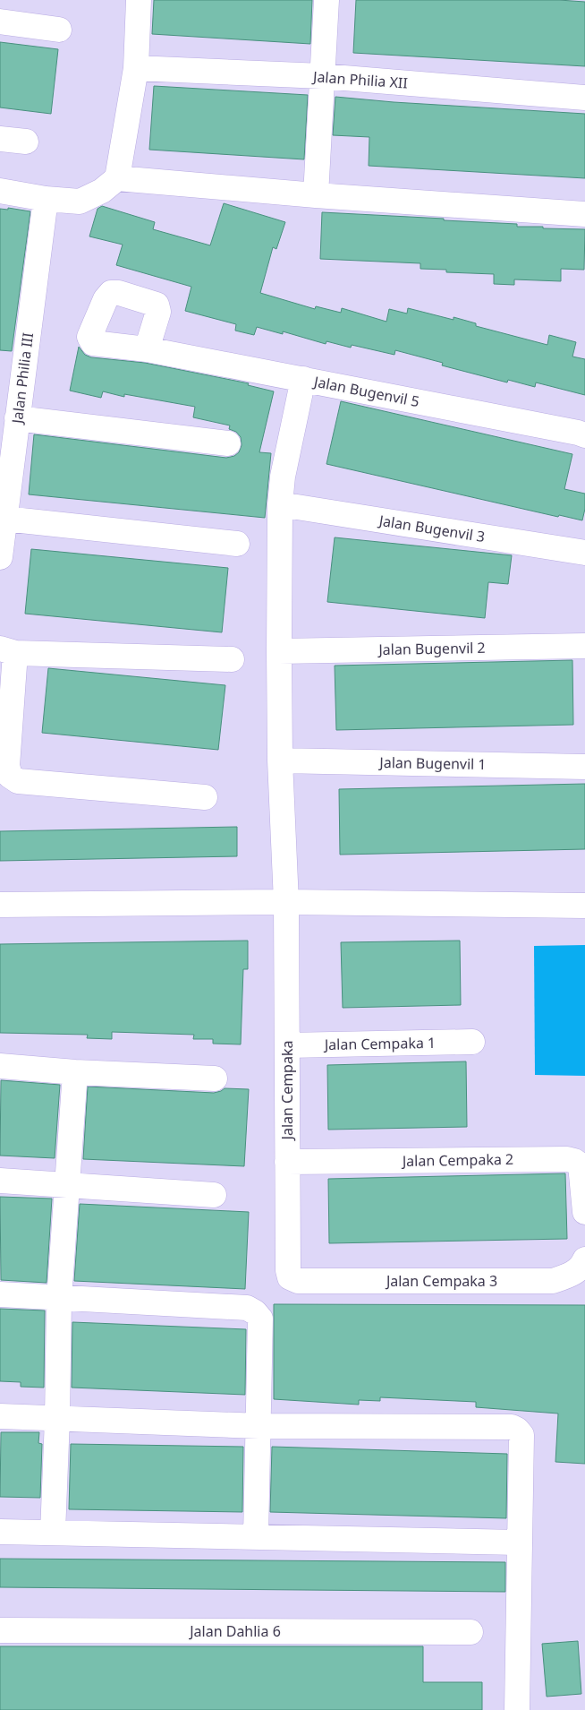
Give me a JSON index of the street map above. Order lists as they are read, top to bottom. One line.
{"streets":{"street":["Jalan Philia XII","Jalan Philia III","Jalan Bugenvil 5","Jalan Bugenvil 3","Jalan Bugenvil 2","Jalan Bugenvil 1","Jalan Cempaka 1","Jalan Cempaka","Jalan Cempaka 2","Jalan Cempaka 3","Jalan Dahlia 6"]},"crossings":[["Jalan Bugenvil 5","Jalan Cempaka"],["Jalan Bugenvil 3","Jalan Cempaka"],["Jalan Bugenvil 2","Jalan Cempaka"],["Jalan Bugenvil 1","Jalan Cempaka"],["Jalan Cempaka 1","Jalan Cempaka"],["Jalan Cempaka","Jalan Cempaka 2"],["Jalan Cempaka","Jalan Cempaka 3"]]}
